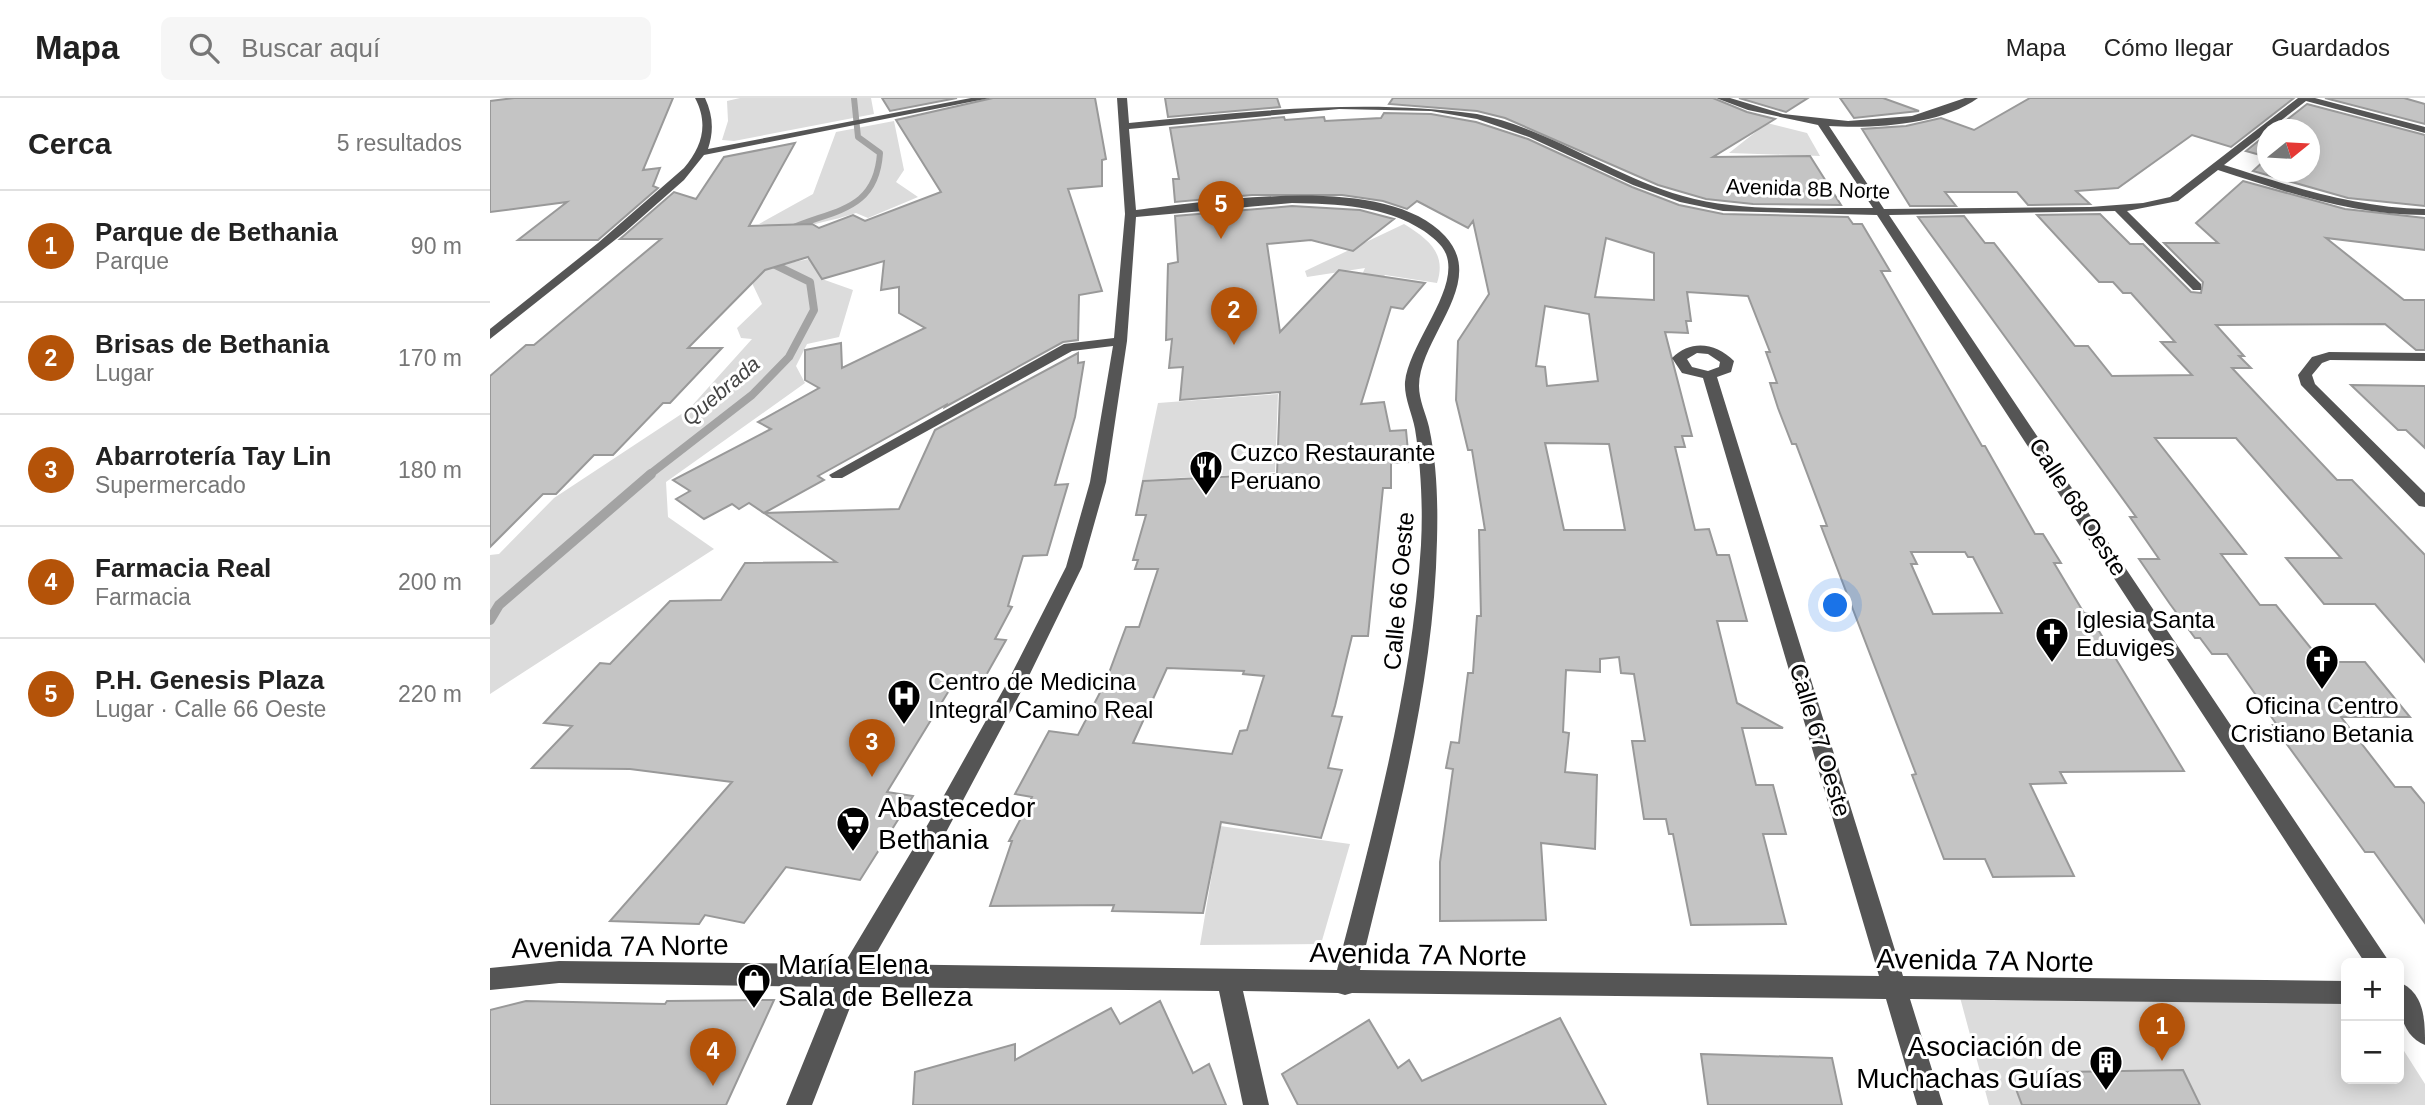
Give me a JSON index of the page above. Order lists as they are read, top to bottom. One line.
{"streets":{"street":["Avenida 8B Norte","Calle 68 Oeste","Calle 66 Oeste","Calle 67 Oeste","Avenida 7A Norte"]},"crossings":[["Avenida 8B Norte","Calle 68 Oeste"],["Calle 66 Oeste","Avenida 7A Norte"],["Calle 67 Oeste","Avenida 7A Norte"]],"water":["Quebrada"],"places":{"restaurant":["Cuzco Restaurante Peruano"],"church":["Iglesia Santa Eduviges","Oficina Centro Cristiano Betania"],"hospital":["Centro de Medicina Integral Camino Real"],"supermarket":["Abastecedor Bethania"],"shop":["María Elena Sala de Belleza"],"building":["Asociación de Muchachas Guías"]},"north":"right","page":{"header":"Mapa","search":"Buscar aquí","nav":["Mapa","Cómo llegar","Guardados"],"heading":["Cerca","5 resultados"],"pins":["5","2","3","1","4"],"list":[{"mark":"1","name":"Parque de Bethania","note":"Parque","value":"90 m"},{"mark":"2","name":"Brisas de Bethania","note":"Lugar","value":"170 m"},{"mark":"3","name":"Abarrotería Tay Lin","note":"Supermercado","value":"180 m"},{"mark":"4","name":"Farmacia Real","note":"Farmacia","value":"200 m"},{"mark":"5","name":"P.H. Genesis Plaza","note":"Lugar · Calle 66 Oeste","value":"220 m"}],"map_buttons":["+","−"]}}
